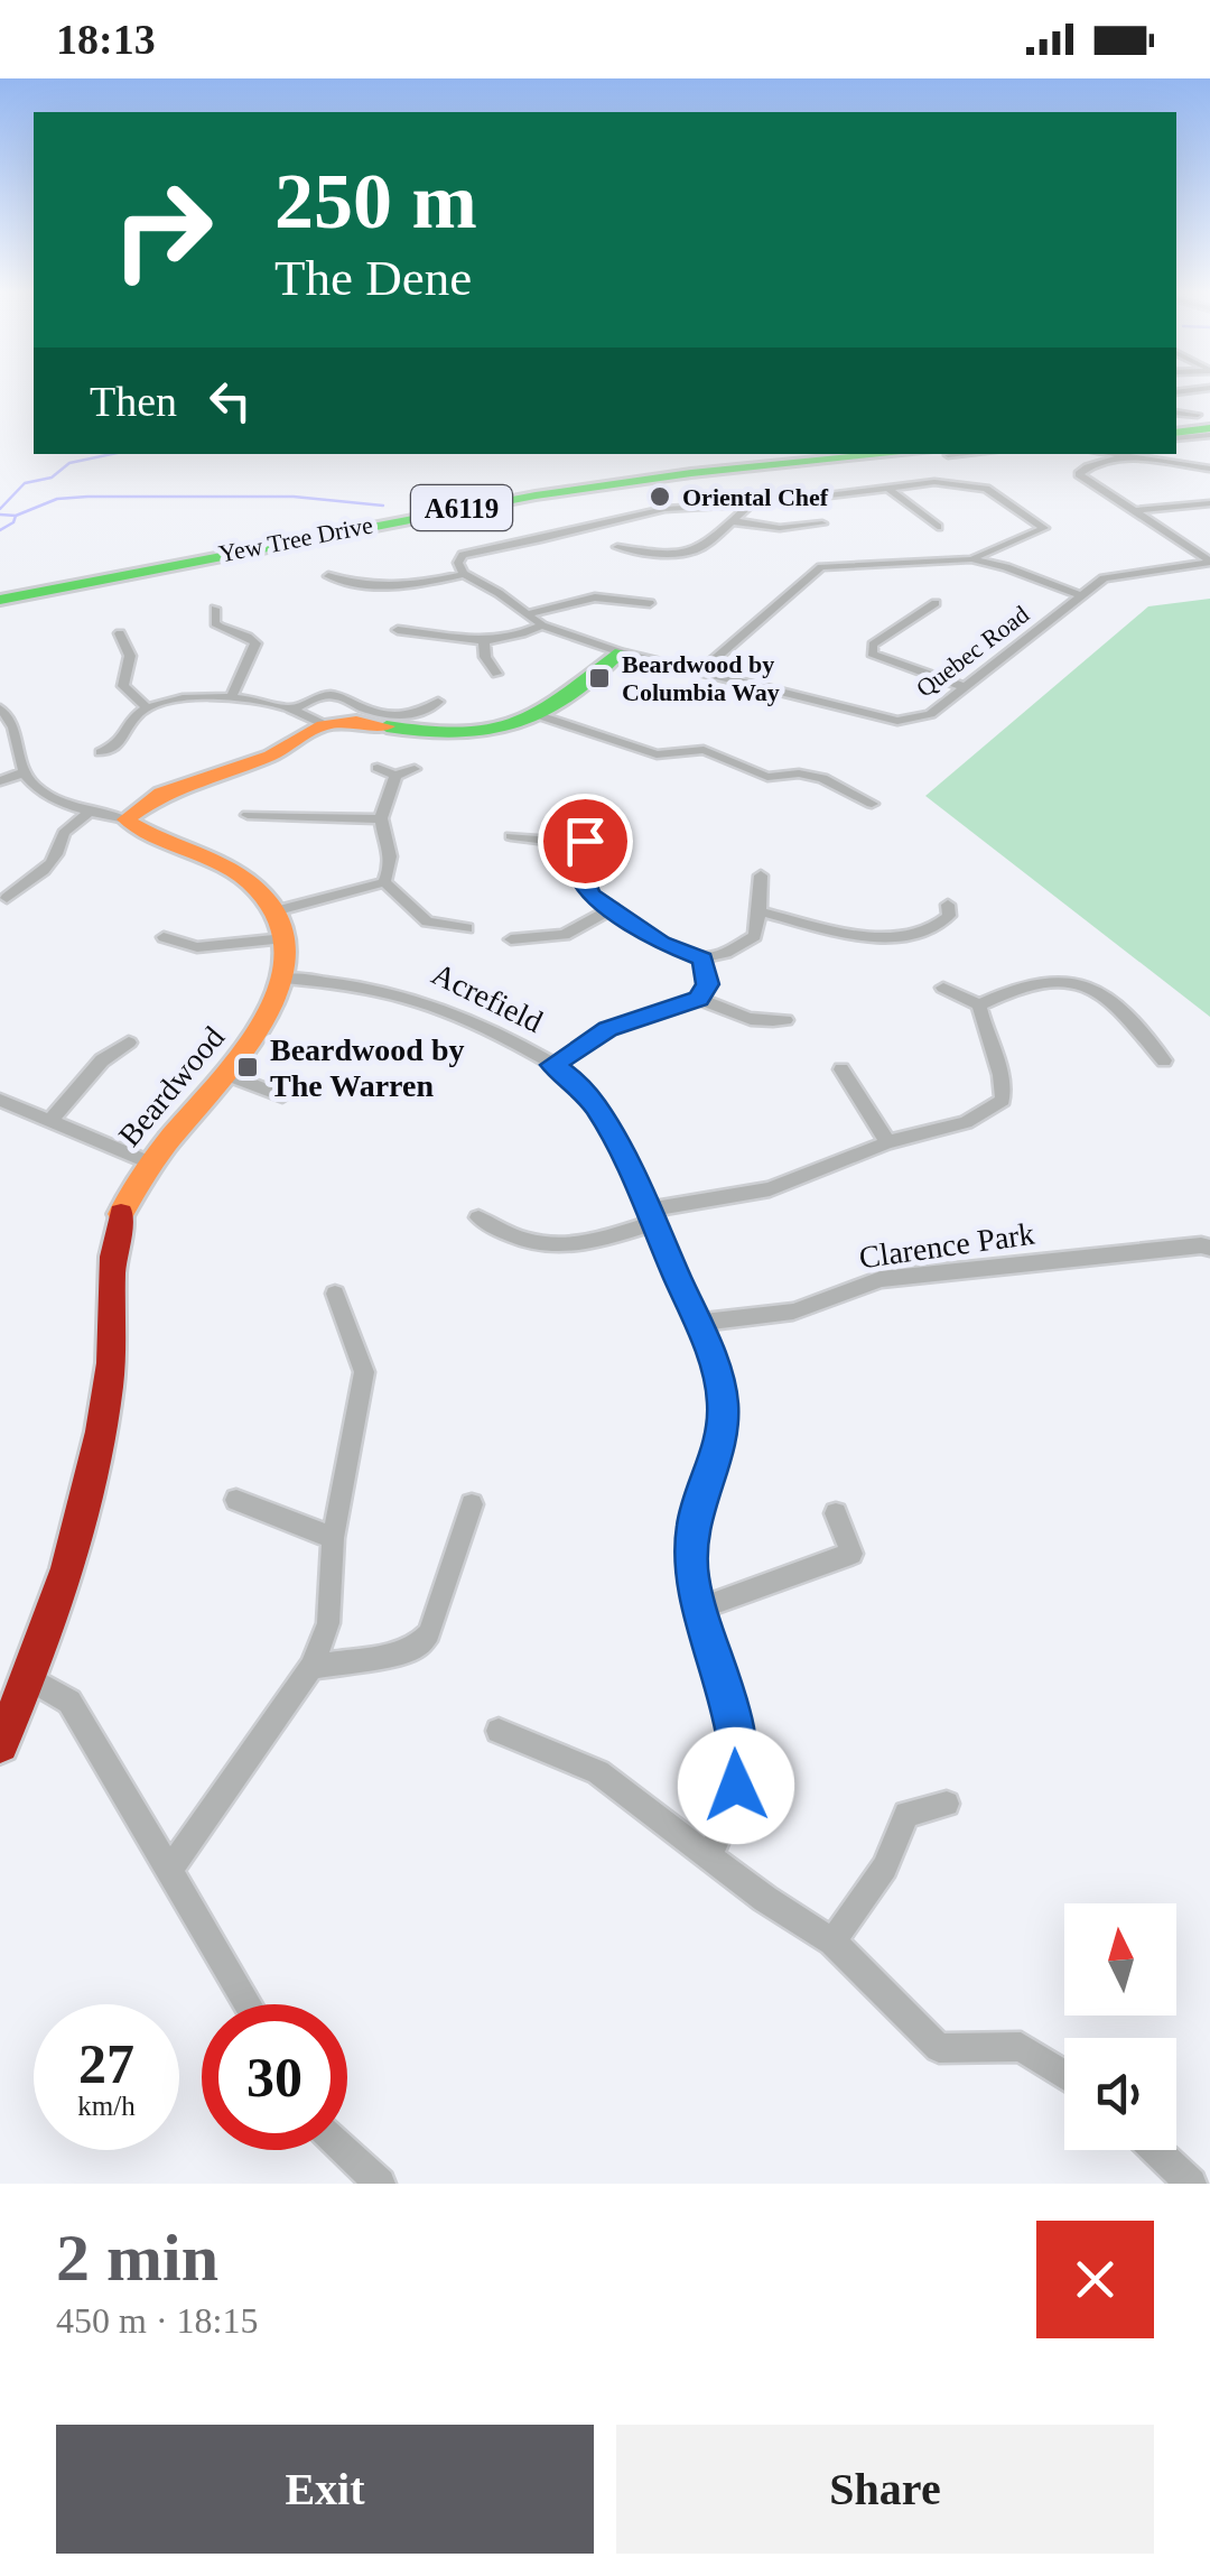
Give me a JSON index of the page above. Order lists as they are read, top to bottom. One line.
{"streets":{"main road":["A6119","Yew Tree Drive","Beardwood"],"street":["Quebec Road","Acrefield","Clarence Park"]},"crossings":[["Acrefield","Beardwood"],["Acrefield","Clarence Park"]],"places":{"other":["Oriental Chef"],"transit":["Beardwood by Columbia Way","Beardwood by The Warren"]},"north":"top","page":{"status":"18:13","turn":["250 m","The Dene"],"then":"Then","speed":"27 km/h","limit":"30","heading":["2 min","450 m · 18:15"],"buttons":["Exit","Share"]}}
